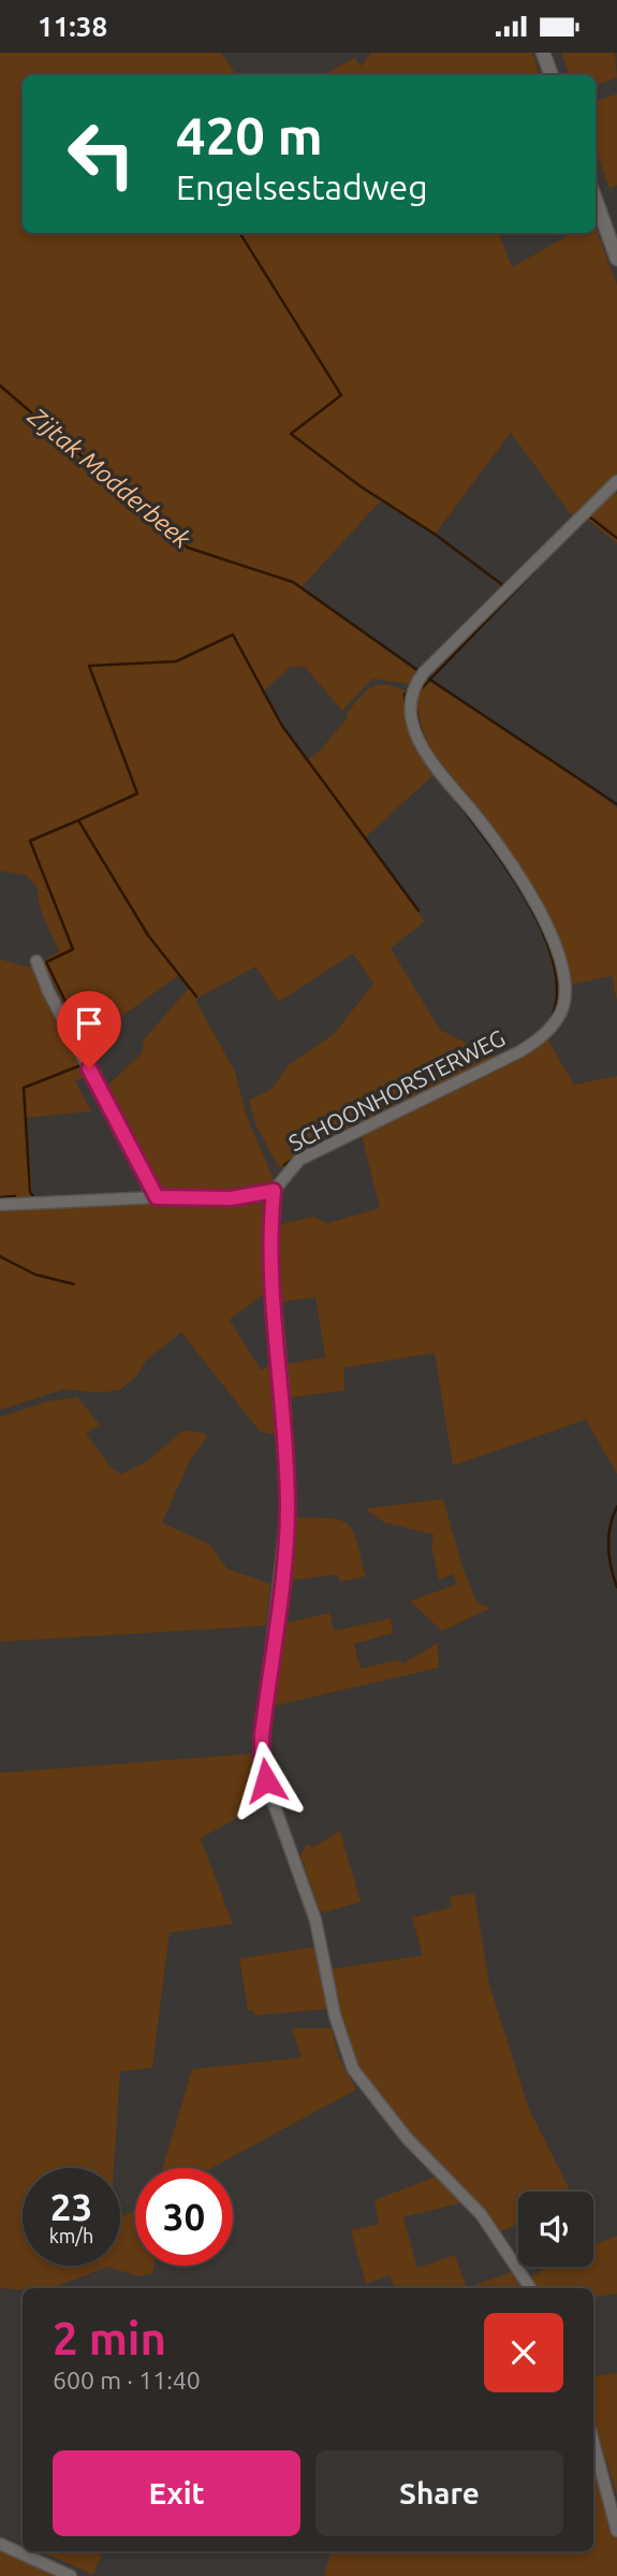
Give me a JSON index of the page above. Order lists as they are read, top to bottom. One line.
{"streets":{"street":["SCHOONHORSTERWEG"]},"water":["Zijtak Modderbeek"],"page":{"status":"11:38","turn":["420 m","Engelsestadweg"],"speed":"23 km/h","limit":"30","heading":["2 min","600 m · 11:40"],"buttons":["Exit","Share"]}}
